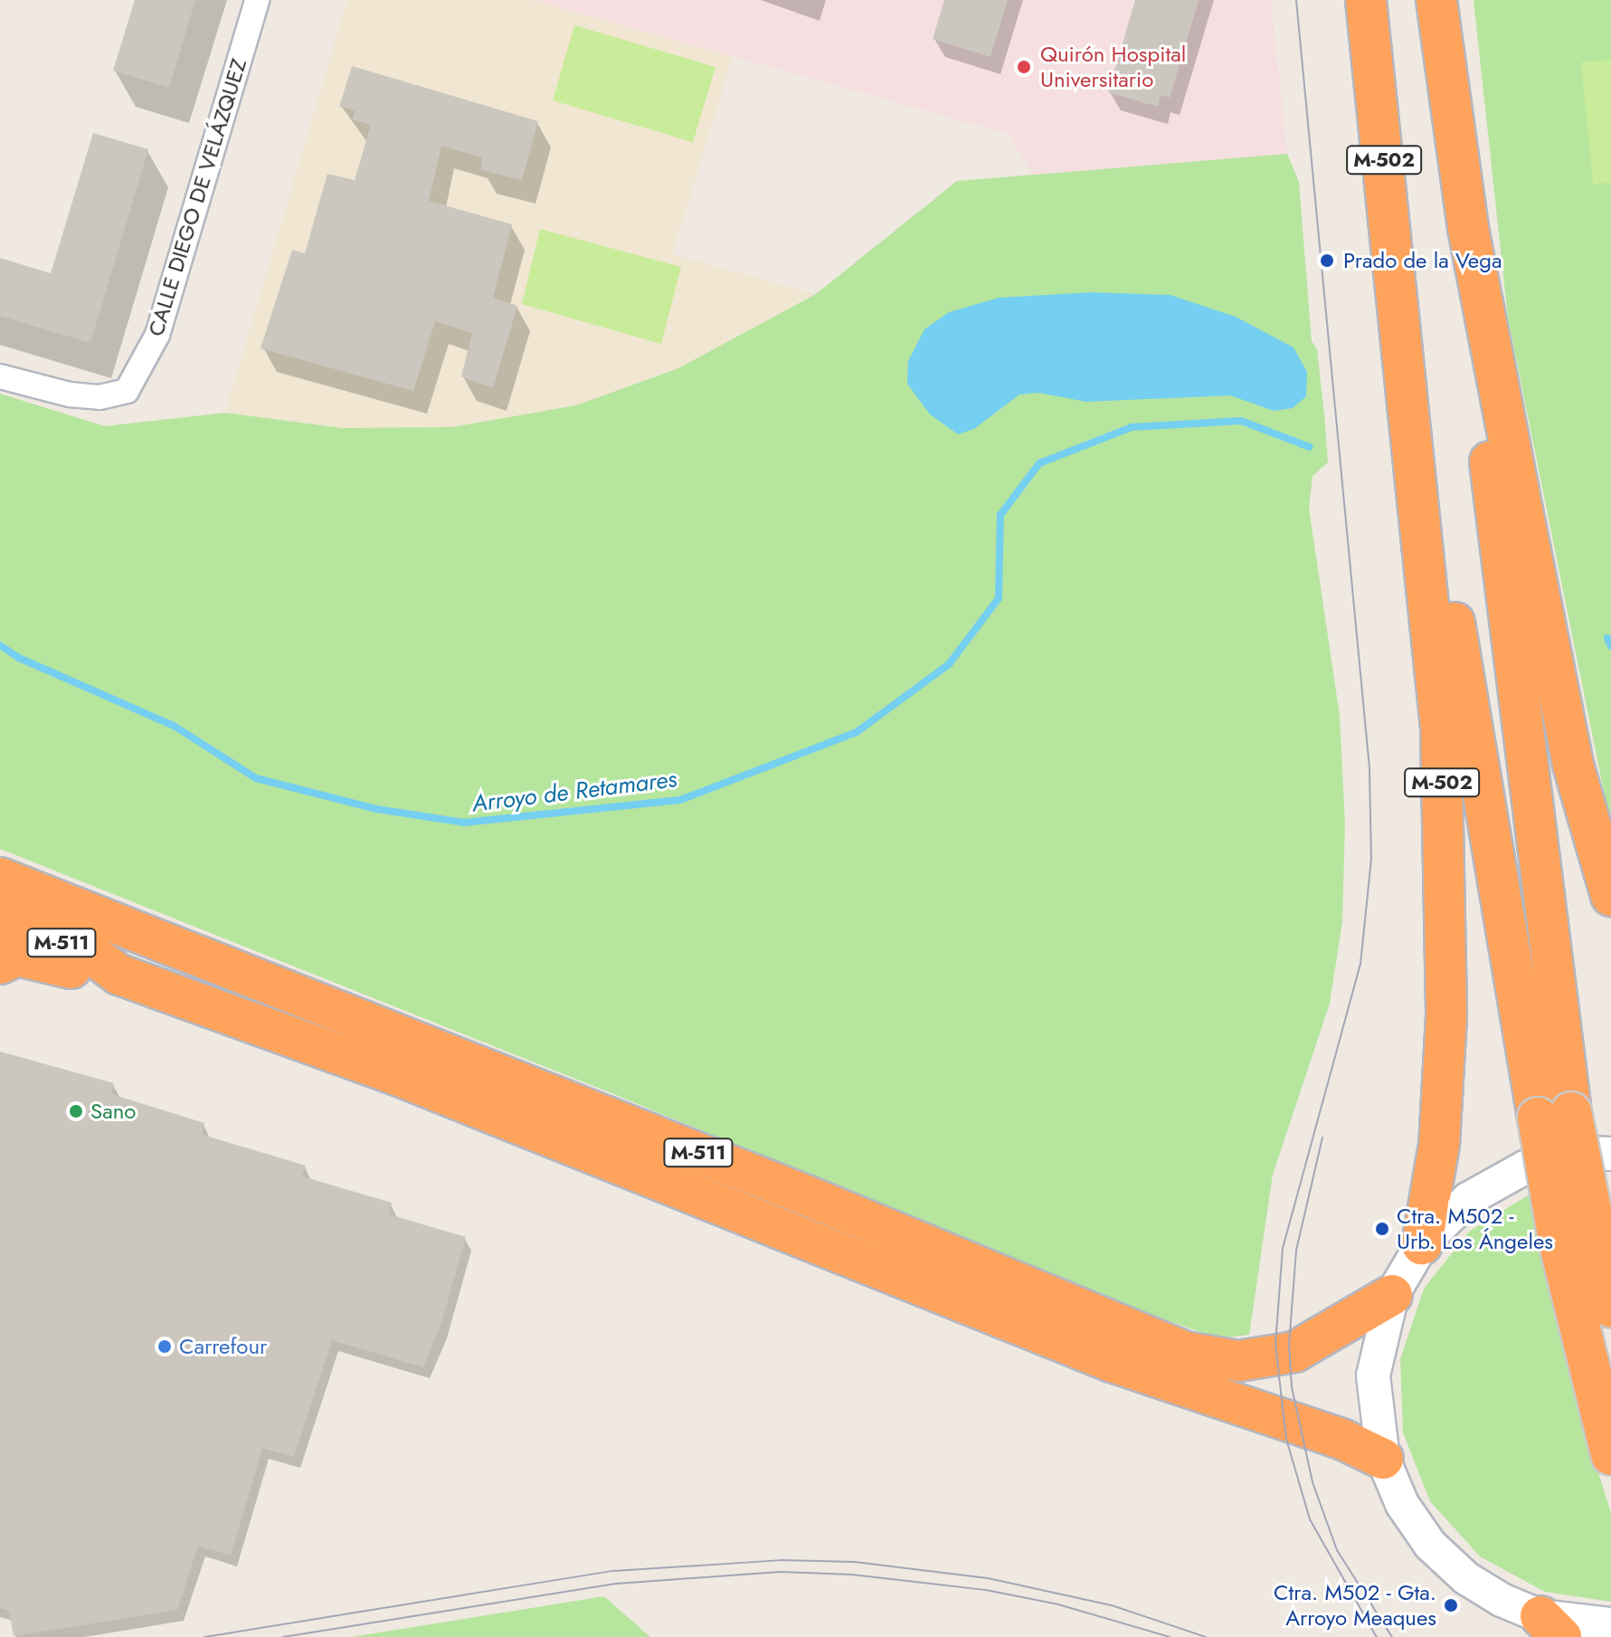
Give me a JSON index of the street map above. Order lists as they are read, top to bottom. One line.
{"streets":{"highway":["M-502","M-511"],"street":["CALLE DIEGO DE VELÁZQUEZ"]},"crossings":[["M-502","M-511"]],"water":["Arroyo de Retamares"],"places":["Quirón Hospital Universitario","Prado de la Vega","Sano","Ctra. M502 - Urb. Los Ángeles","Carrefour","Ctra. M502 - Gta. Arroyo Meaques"]}
